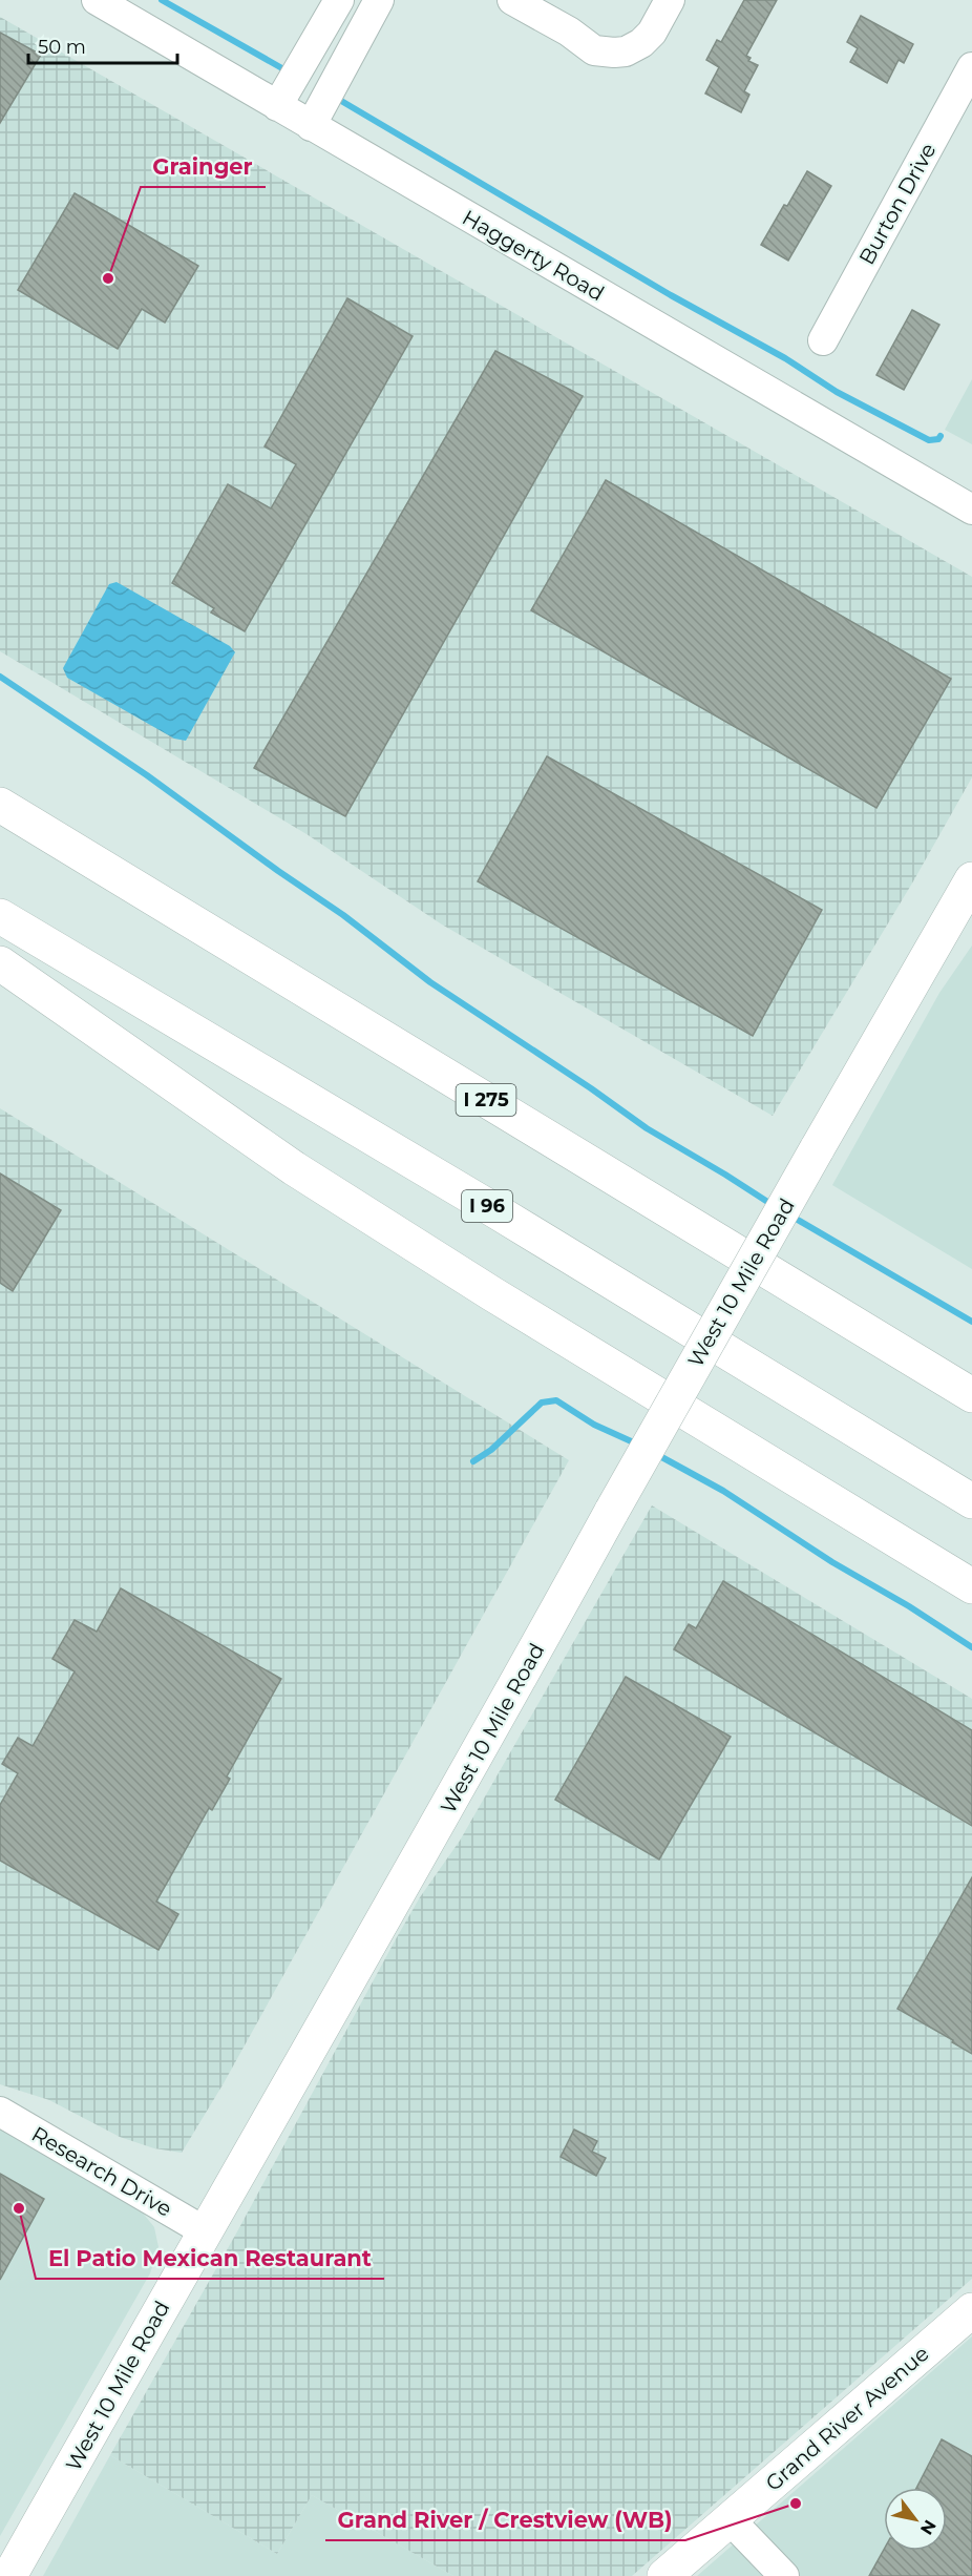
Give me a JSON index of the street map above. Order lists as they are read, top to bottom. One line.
{"streets":{"main road":["I 275","I 96","West 10 Mile Road","Grand River Avenue"],"street":["Burton Drive","Haggerty Road","Research Drive"]},"crossings":[["West 10 Mile Road","Research Drive"]],"places":["Grainger","El Patio Mexican Restaurant","Grand River / Crestview (WB)"],"scale_bar":"50 m","north":"bottom right"}
